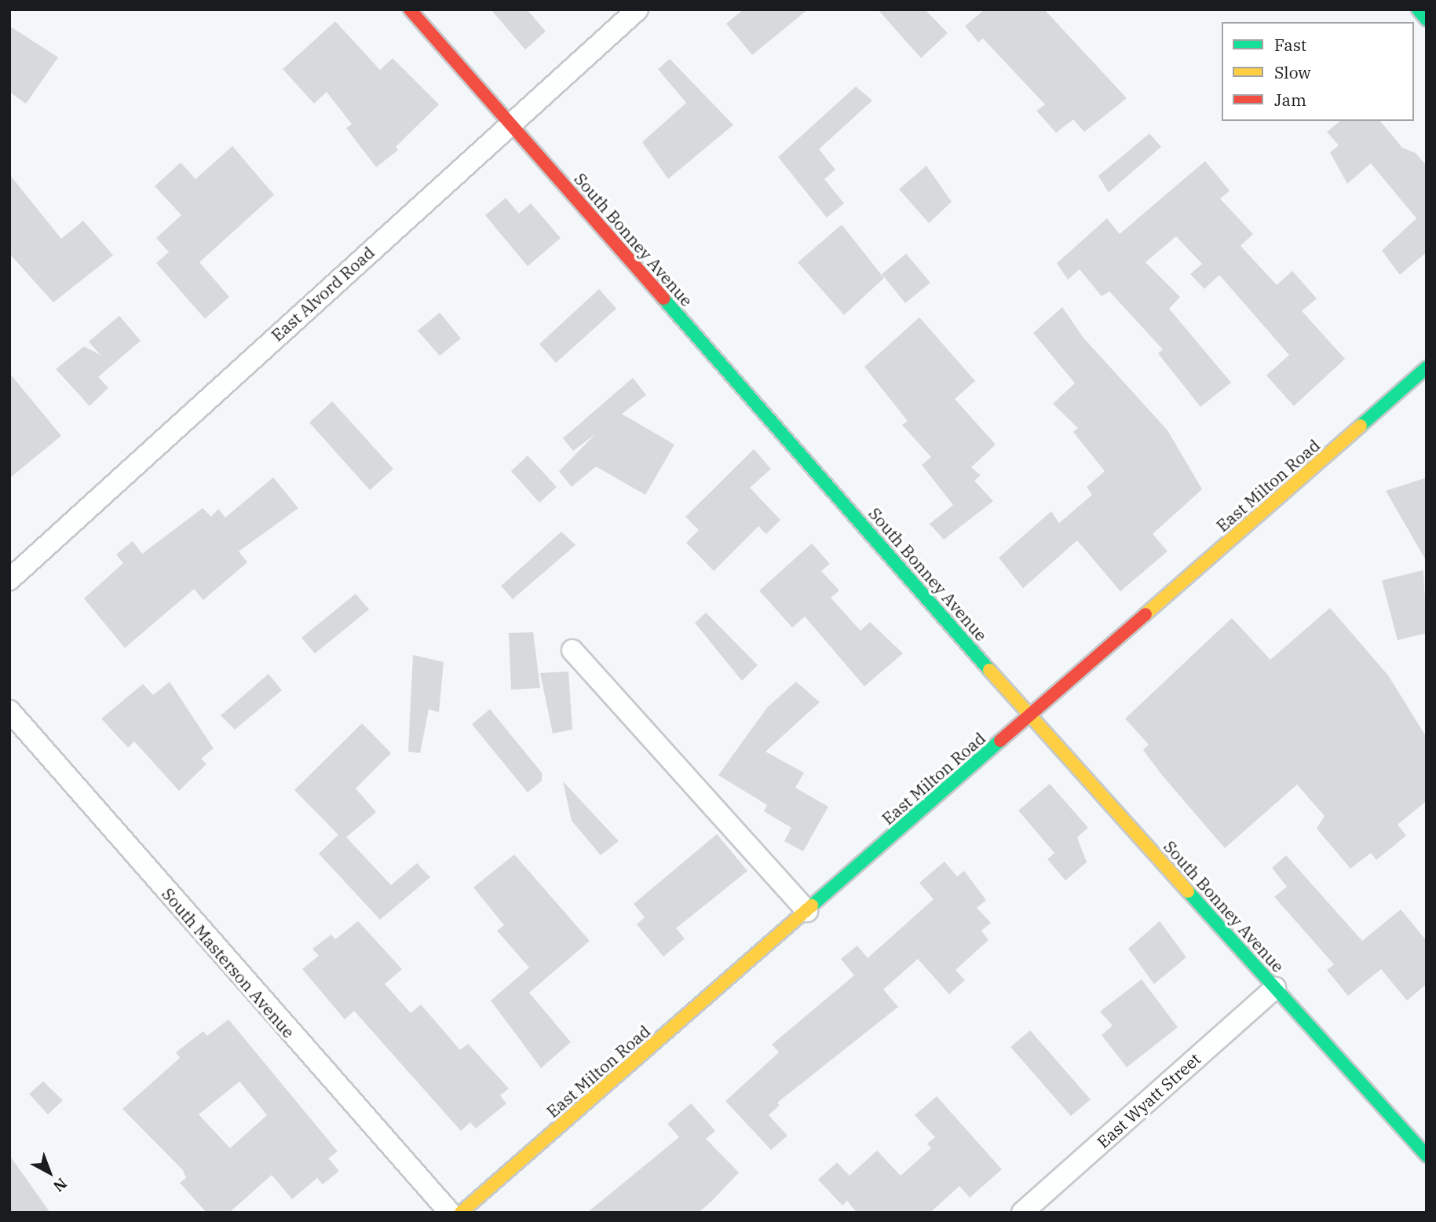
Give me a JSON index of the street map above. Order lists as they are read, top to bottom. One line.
{"streets":{"street":["South Bonney Avenue","East Alvord Road","East Milton Road","South Masterson Avenue","East Wyatt Street"]},"crossings":[["South Bonney Avenue","East Alvord Road"],["South Bonney Avenue","East Milton Road"],["South Bonney Avenue","East Wyatt Street"]],"legend":["Fast","Slow","Jam"],"north":"bottom right"}
